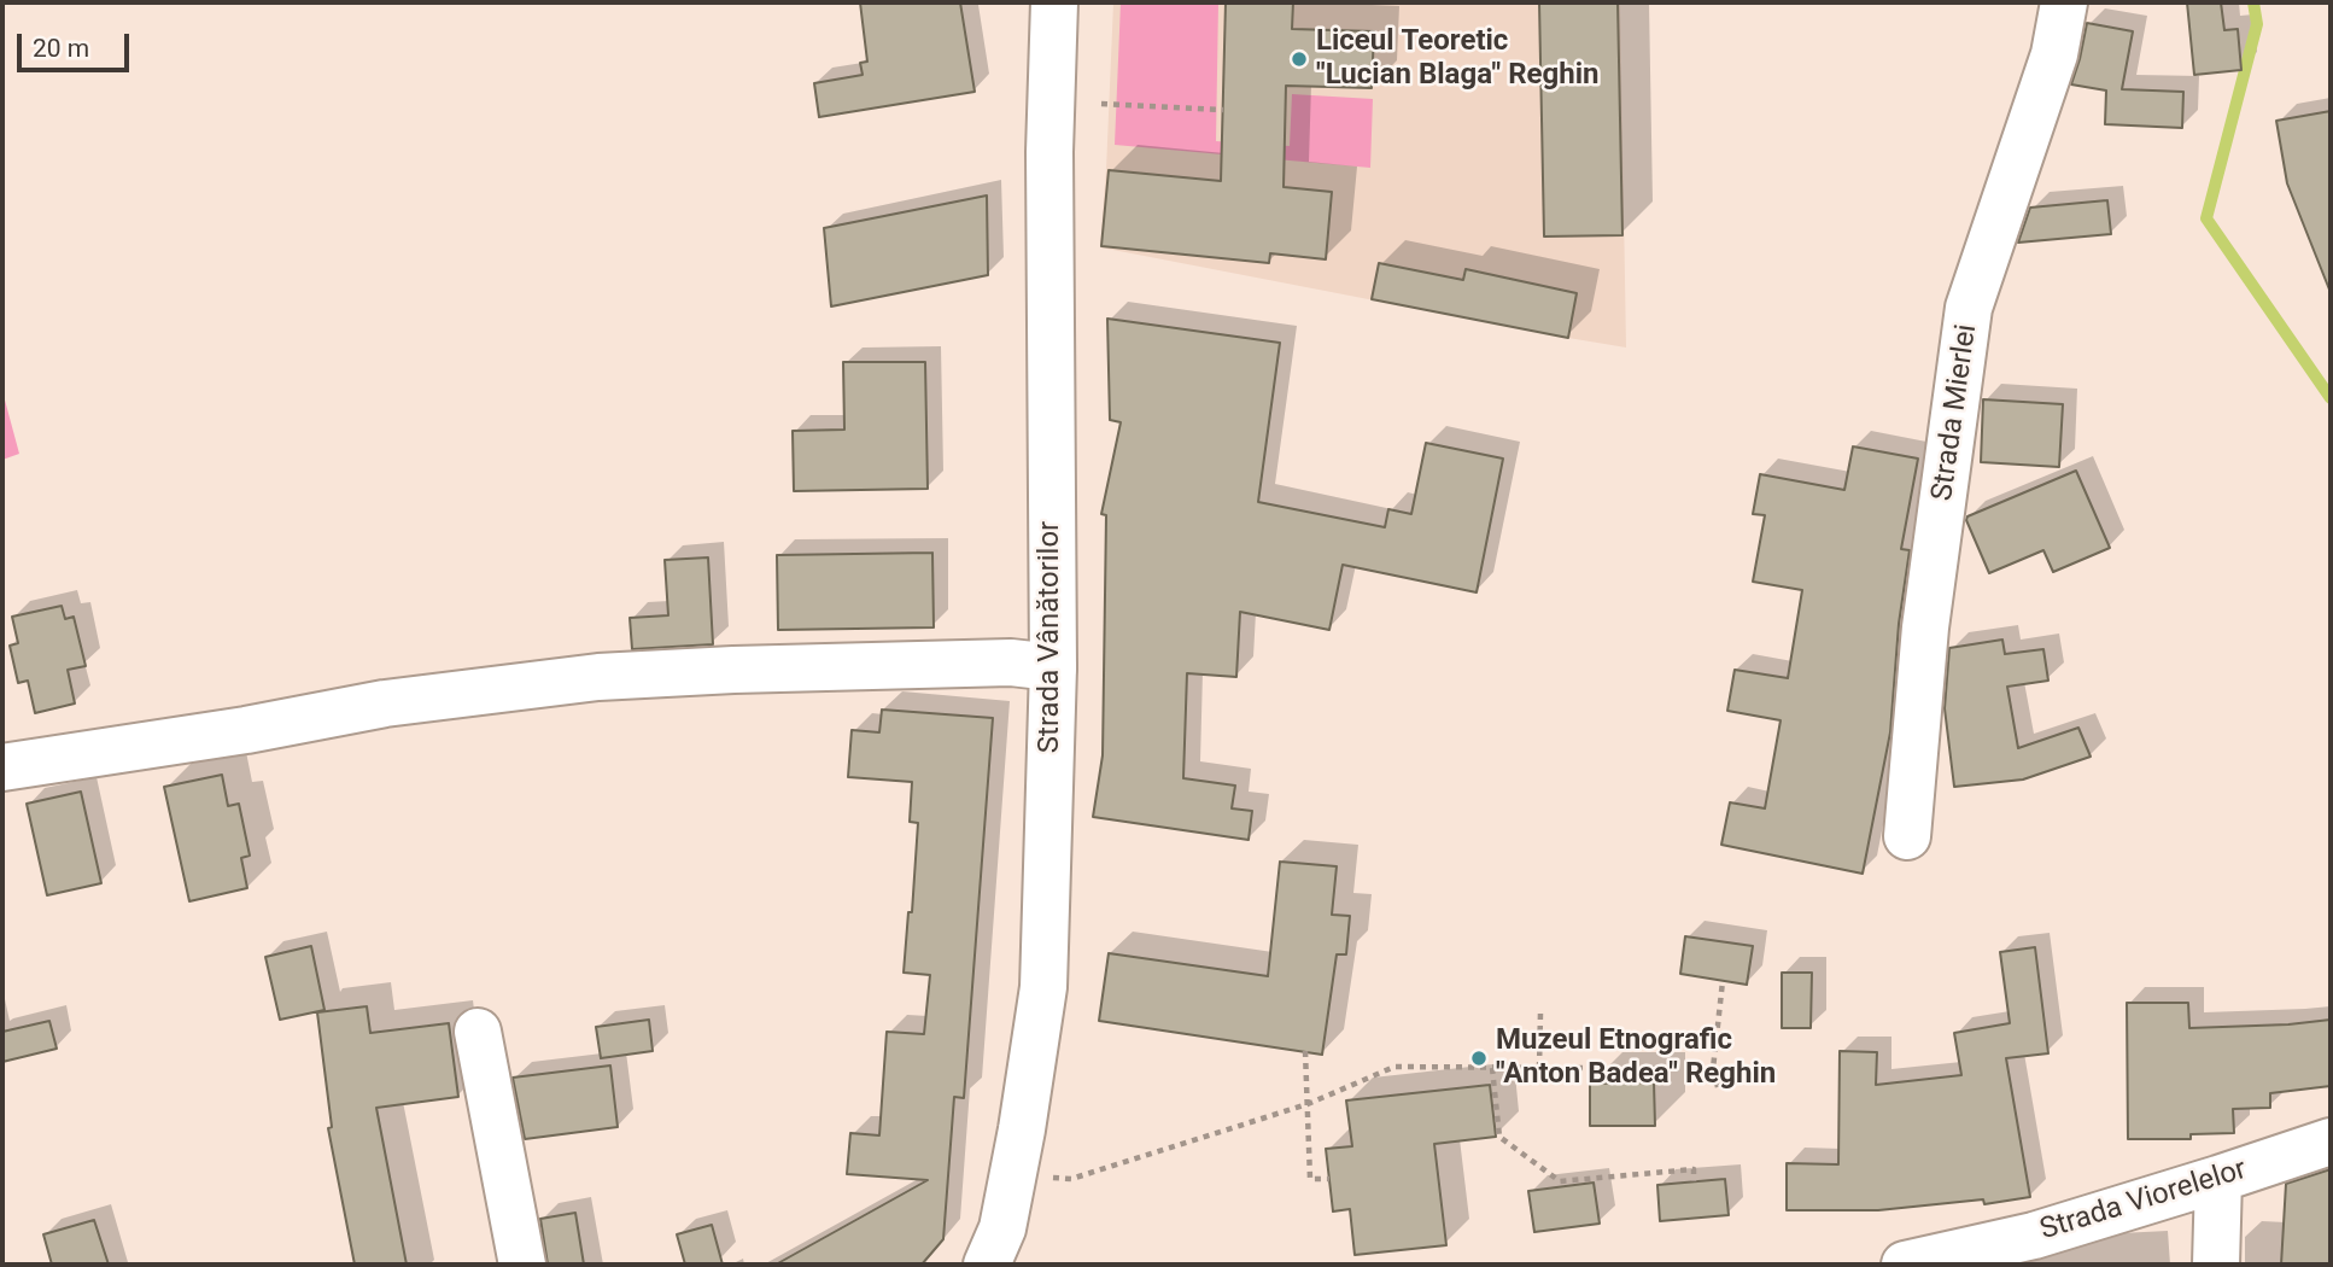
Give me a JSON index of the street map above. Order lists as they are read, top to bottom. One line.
{"streets":{"street":["Strada Mierlei","Strada Vânătorilor","Strada Viorelelor"]},"places":["Liceul Teoretic \"Lucian Blaga\" Reghin","Muzeul Etnografic \"Anton Badea\" Reghin"],"scale_bar":"20 m"}
